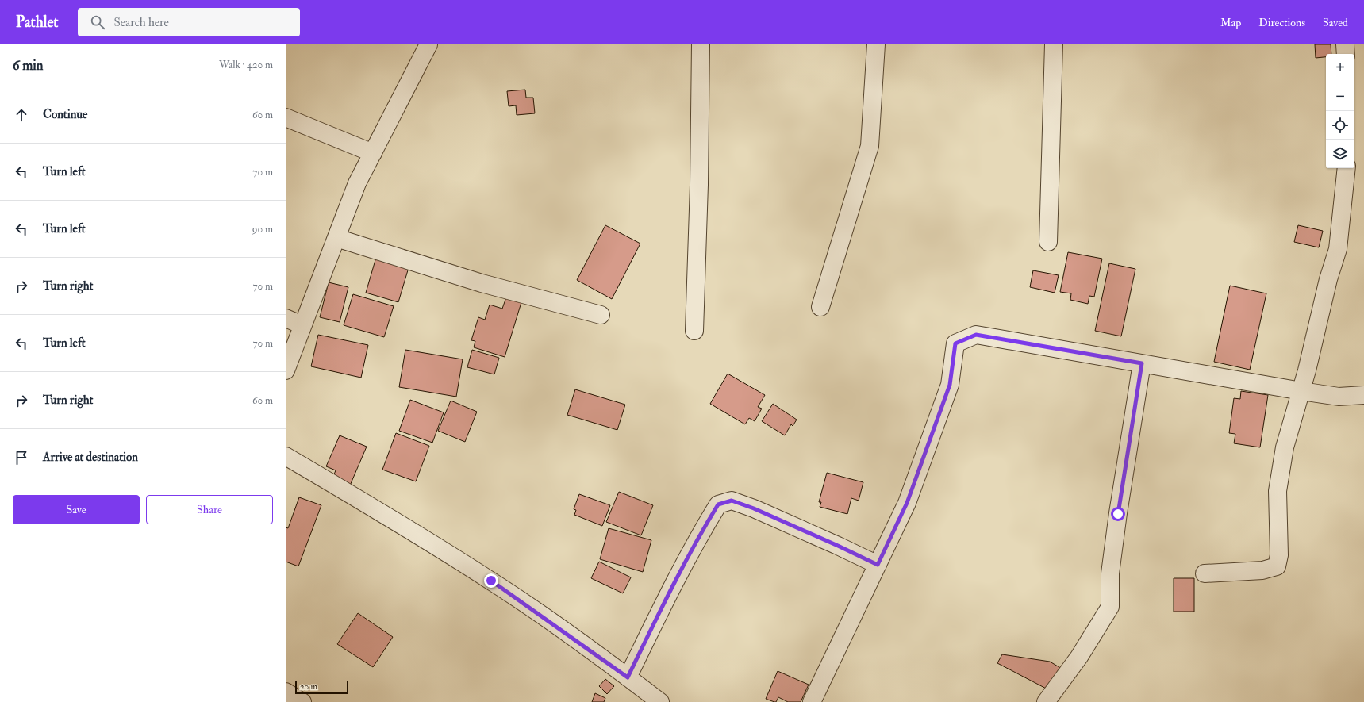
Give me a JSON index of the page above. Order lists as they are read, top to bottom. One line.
{"scale_bar":"20 m","page":{"header":"Pathlet","search":"Search here","nav":["Map","Directions","Saved"],"heading":["6 min","Walk · 420 m"],"map_buttons":["+","−"],"list":[["Continue","60 m"],["Turn left","70 m"],["Turn left","90 m"],["Turn right","70 m"],["Turn left","70 m"],["Turn right","60 m"],"Arrive at destination"],"buttons":["Save","Share"],"scale":"20 m"}}
